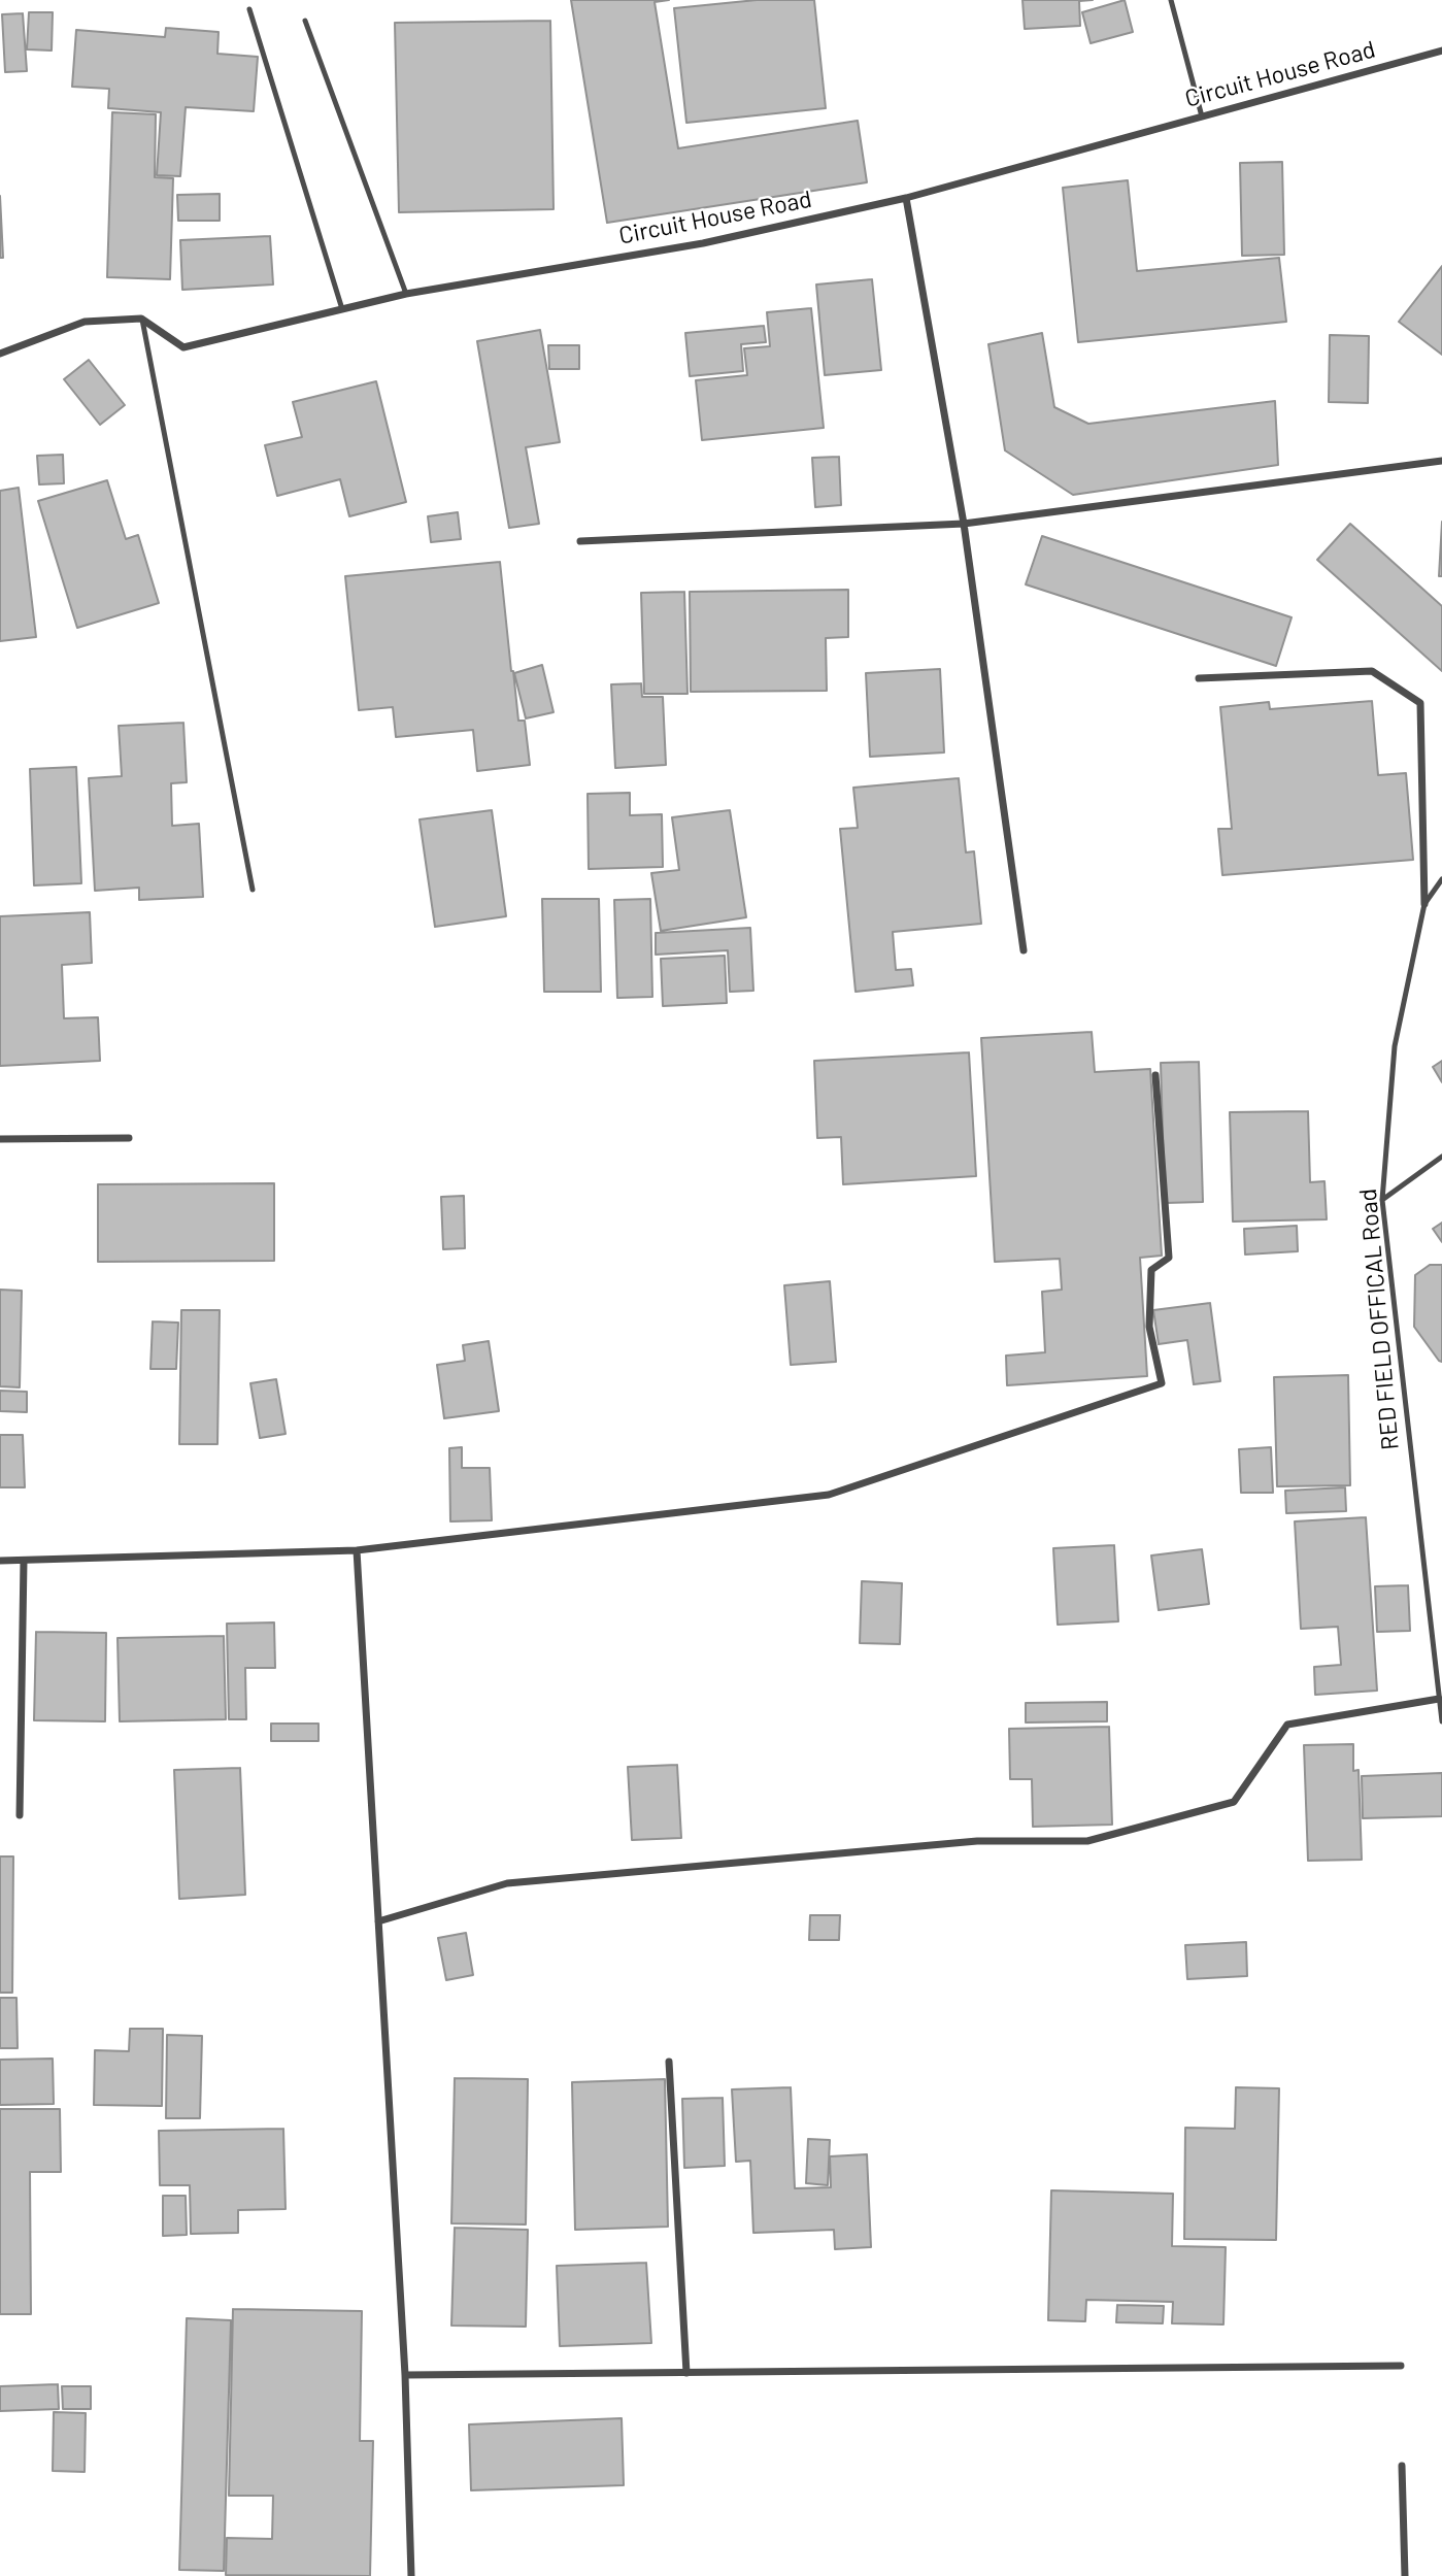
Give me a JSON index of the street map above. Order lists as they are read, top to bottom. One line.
{"streets":{"street":["Circuit House Road"],"lane":["RED FIELD OFFICAL Road"]}}
